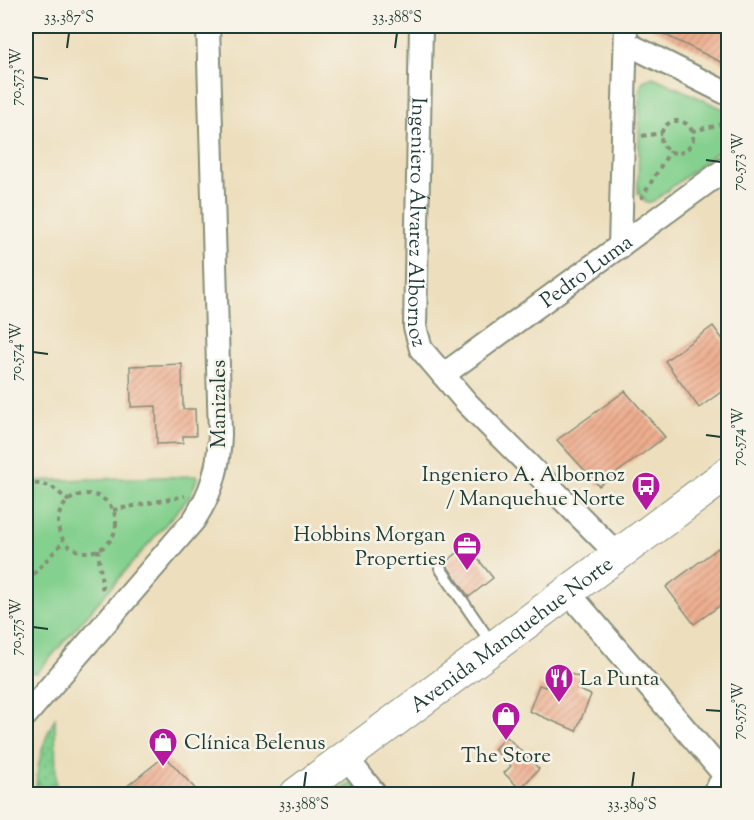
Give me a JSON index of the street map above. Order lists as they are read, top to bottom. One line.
{"streets":{"street":["Ingeniero Álvarez Albornoz","Pedro Luma","Manizales","Avenida Manquehue Norte"]},"crossings":[["Ingeniero Álvarez Albornoz","Pedro Luma"],["Ingeniero Álvarez Albornoz","Avenida Manquehue Norte"]],"places":{"bus stop":["Ingeniero A. Albornoz / Manquehue Norte"],"office":["Hobbins Morgan Properties"],"restaurant":["La Punta"],"shop":["The Store","Clínica Belenus"]},"coordinates":["33.387°S","33.388°S","70.573°W","70.574°W","70.575°W","33.389°S"]}
